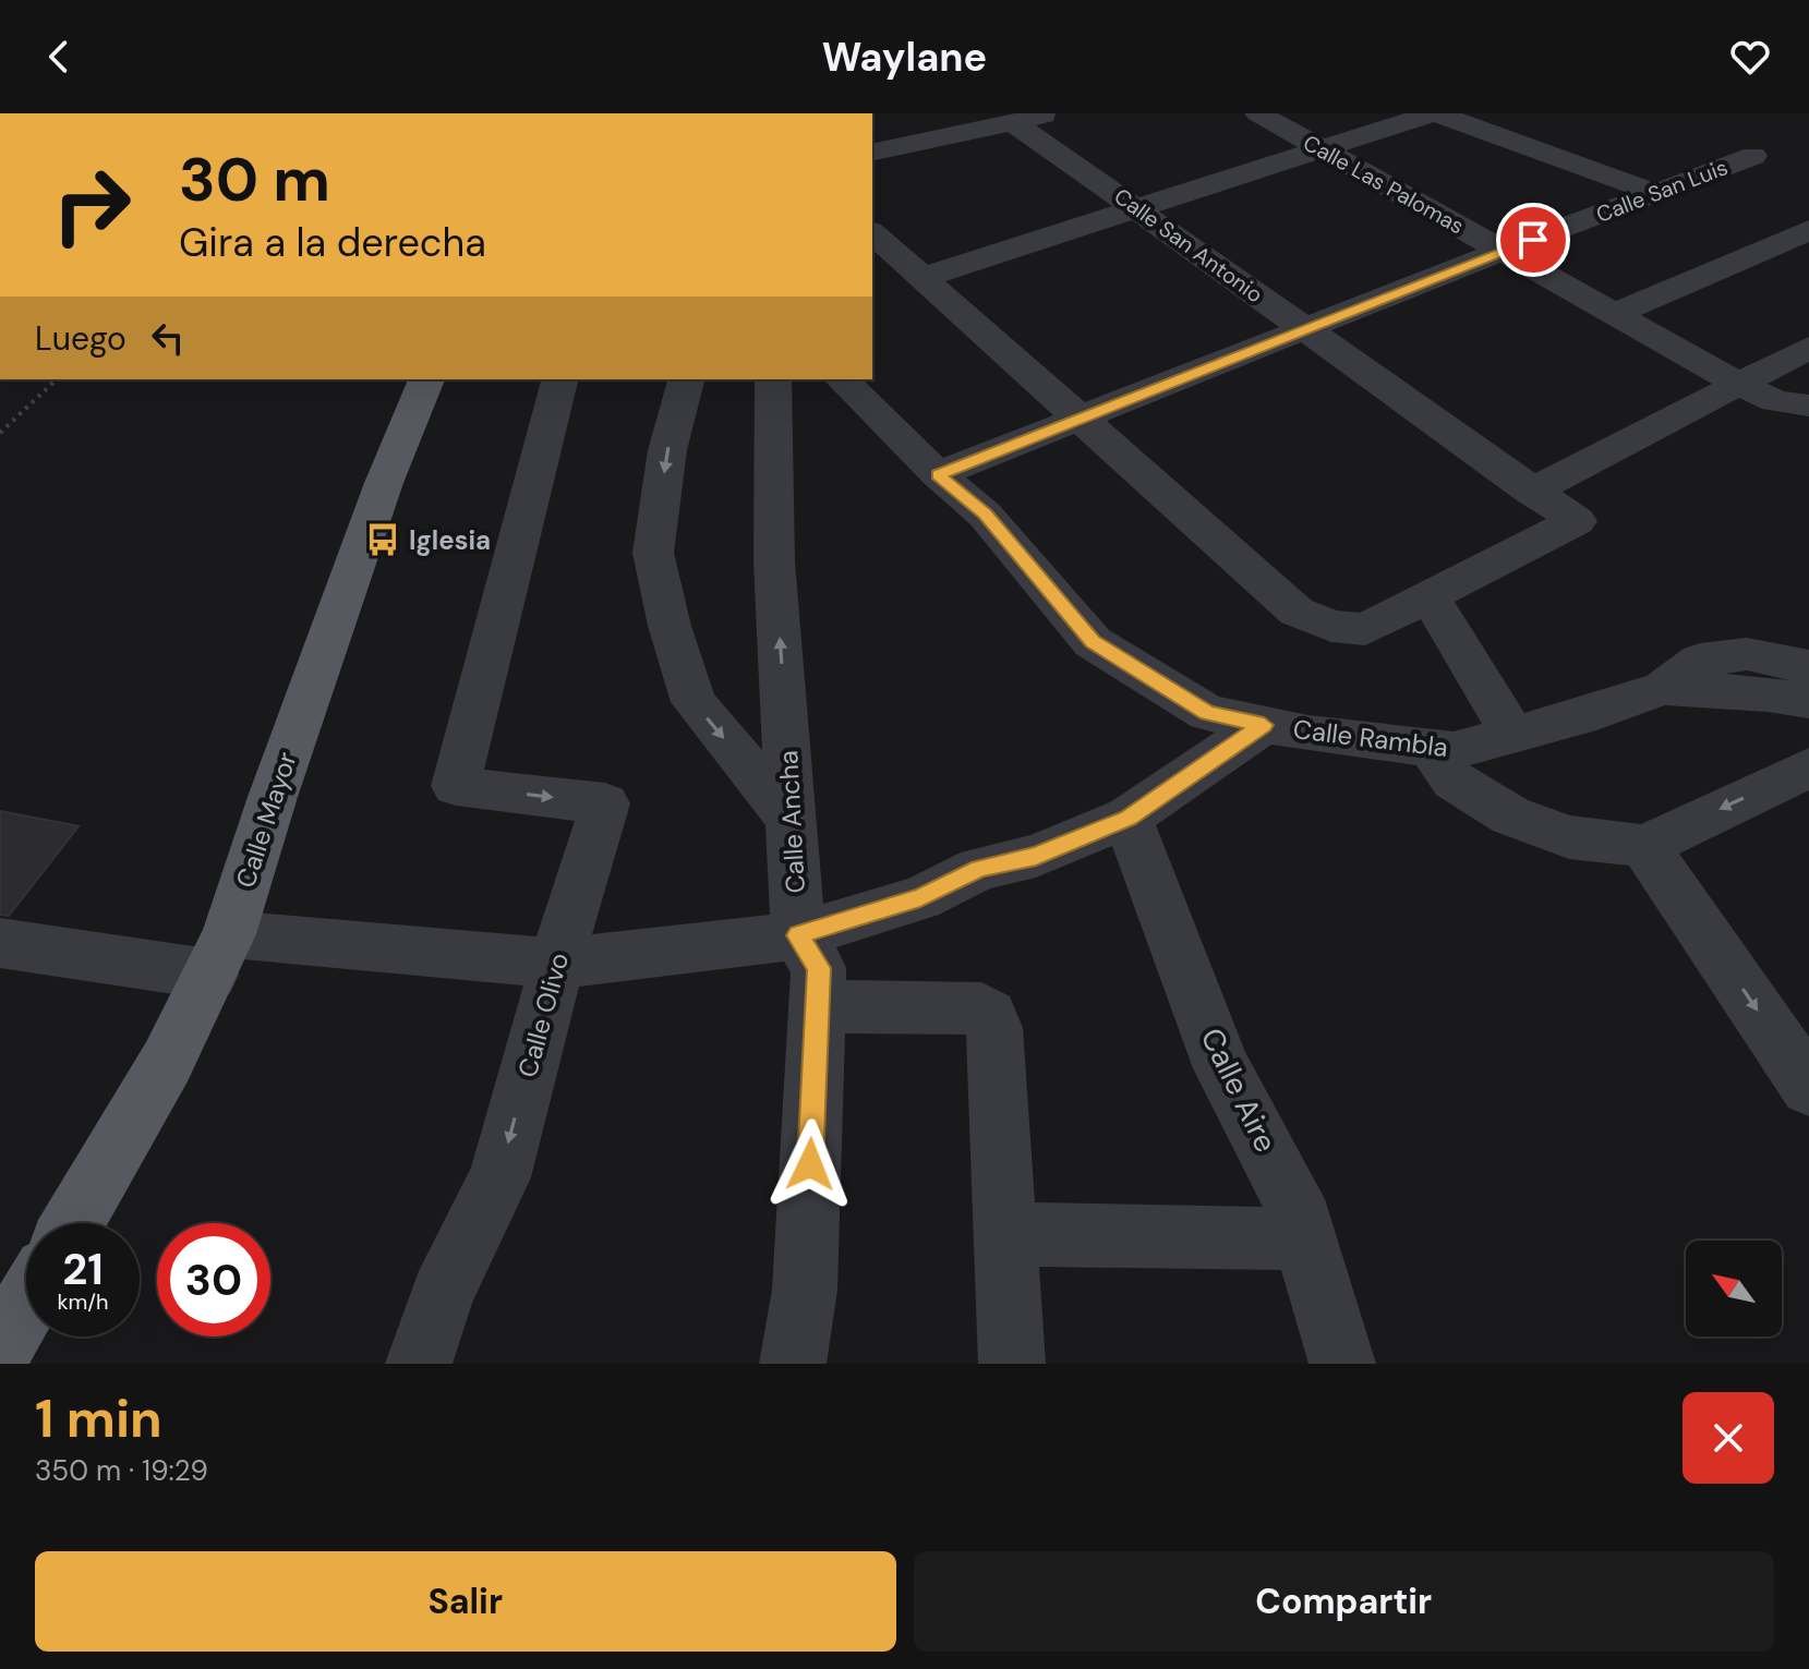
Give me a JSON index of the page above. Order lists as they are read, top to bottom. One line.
{"streets":{"main road":["Calle Mayor"],"street":["Calle Las Palomas","Calle San Luis","Calle San Antonio","Calle Rambla","Calle Ancha","Calle Olivo","Calle Aire"]},"crossings":[["Calle Las Palomas","Calle San Luis"],["Calle San Luis","Calle San Antonio"],["Calle San Luis","Calle Rambla"]],"one_way":["Calle Olivo"],"places":{"bus stop":["Iglesia"]},"north":"top left","page":{"header":"Waylane","turn":["30 m","Gira a la derecha"],"then":"Luego","speed":"21 km/h","limit":"30","heading":["1 min","350 m · 19:29"],"buttons":["Salir","Compartir"]}}
